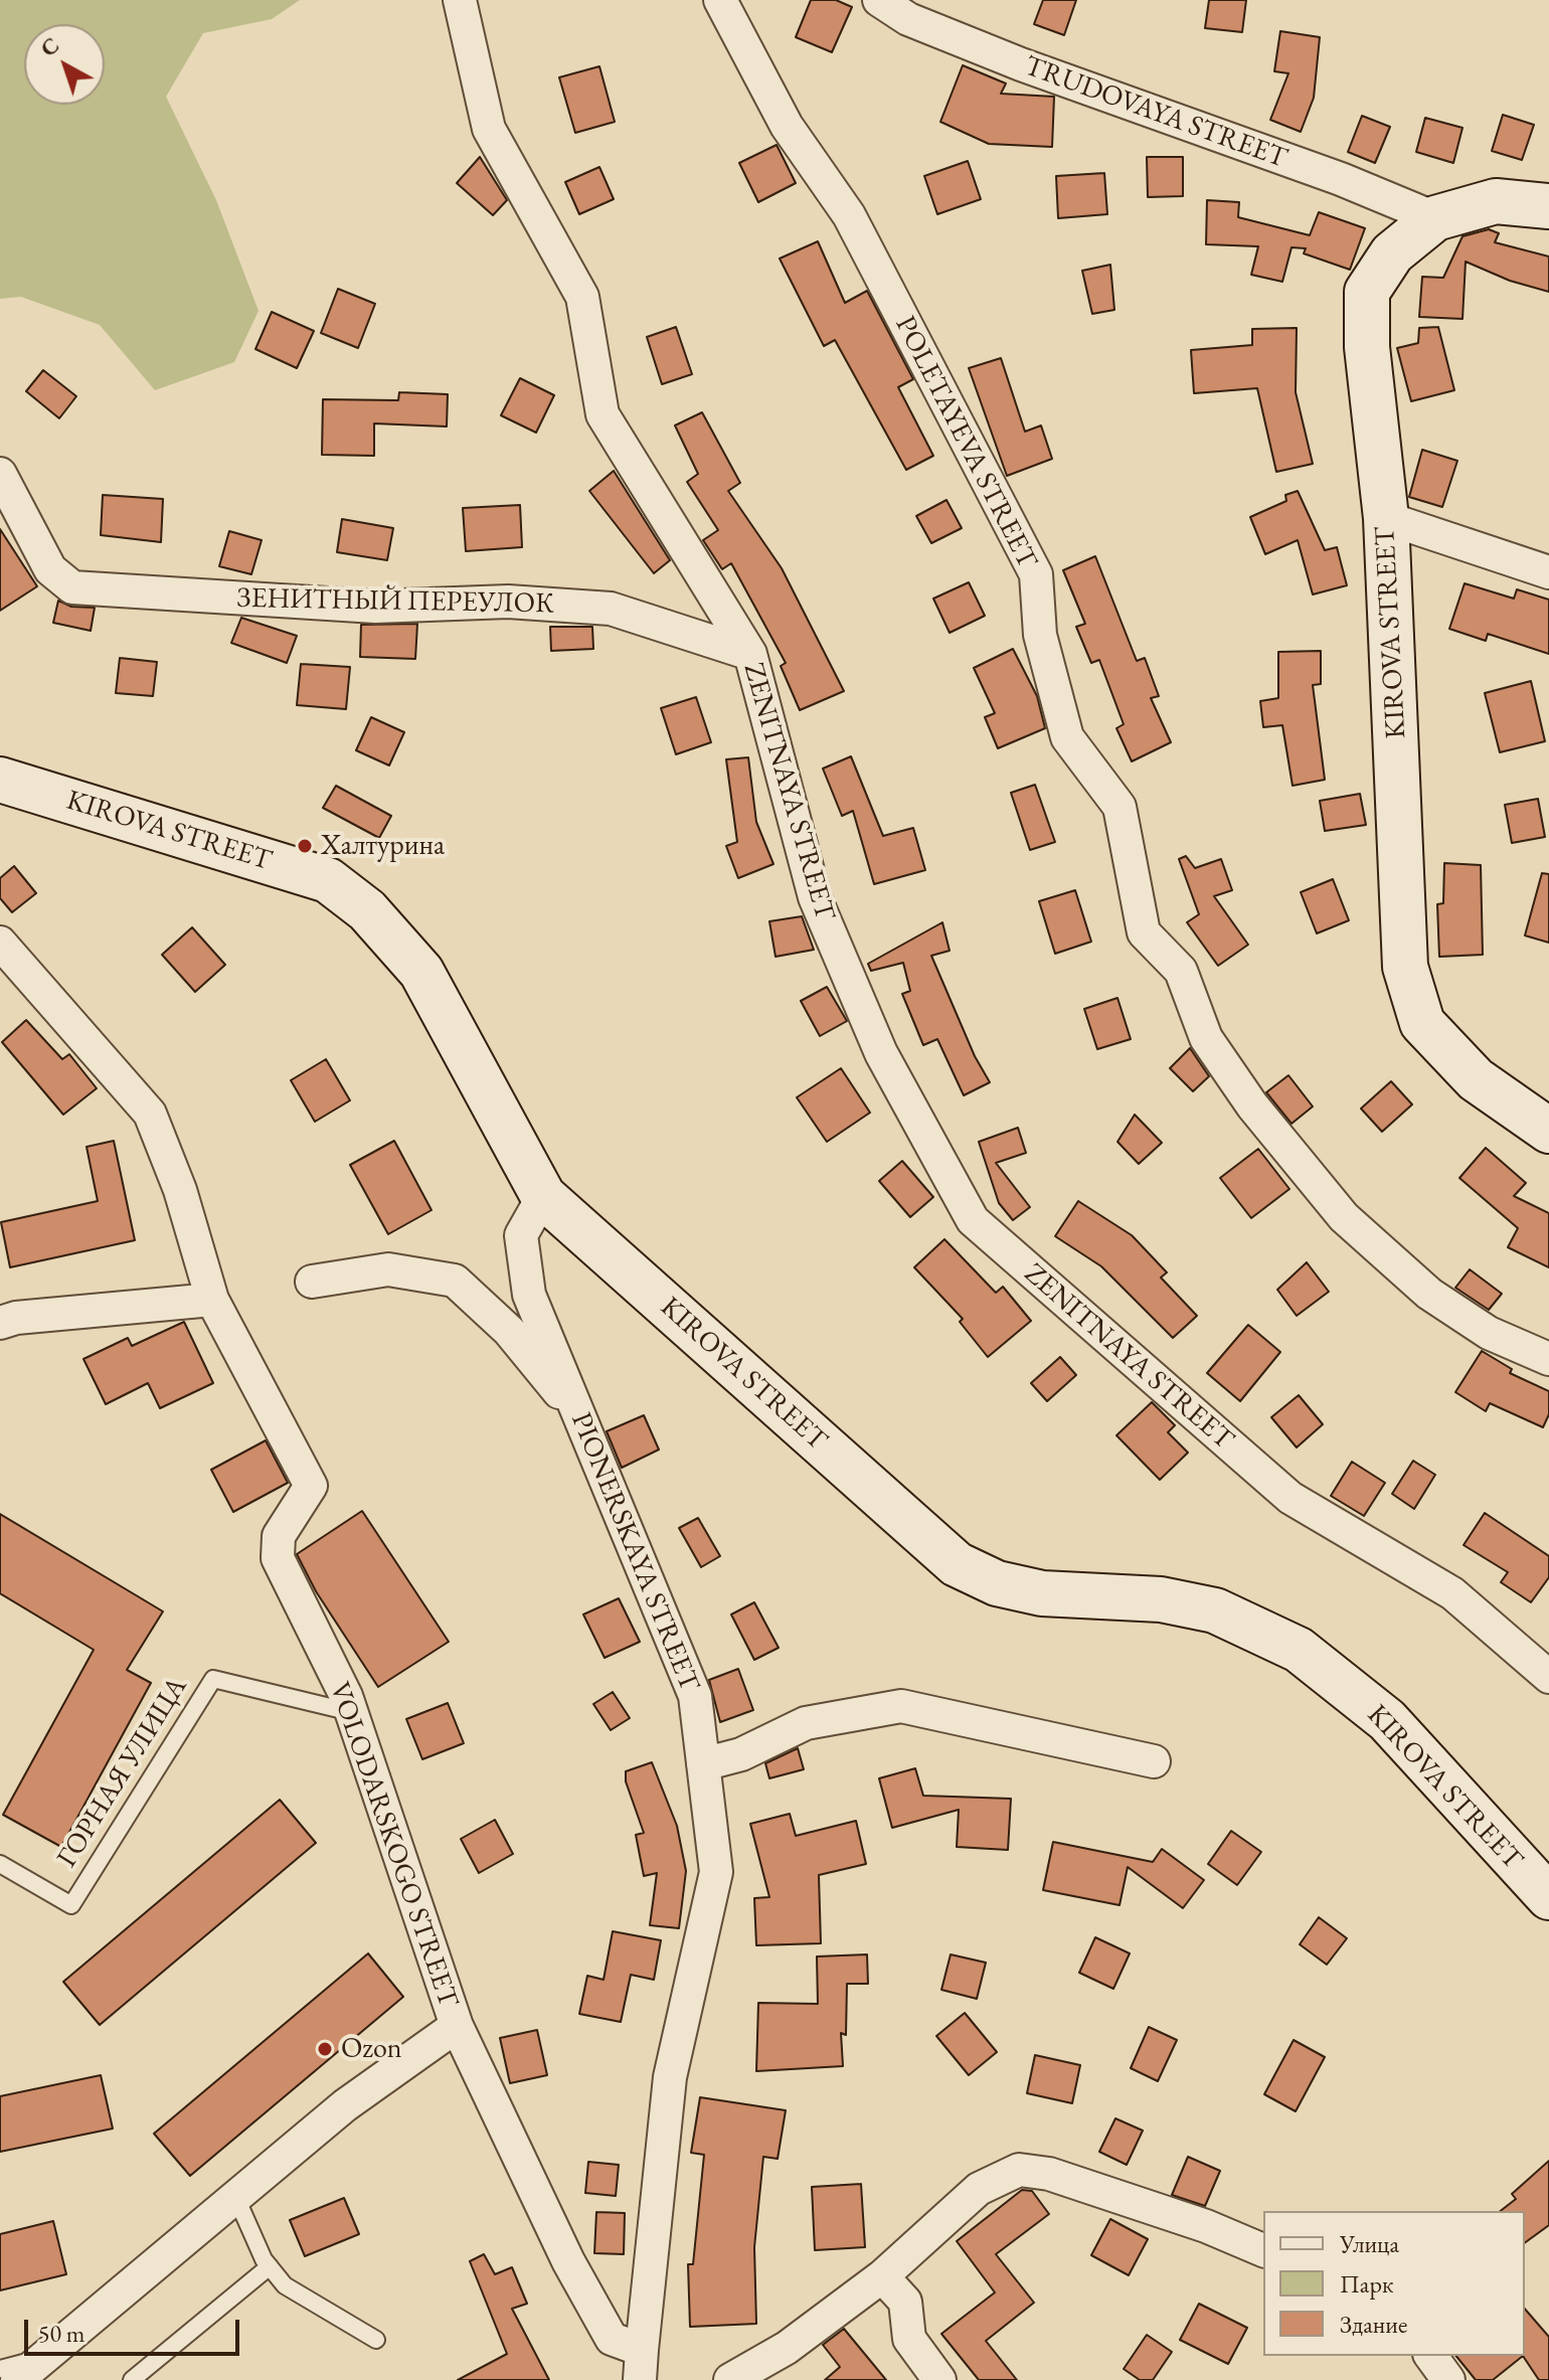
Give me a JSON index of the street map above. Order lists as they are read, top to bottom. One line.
{"streets":{"main road":["KIROVA STREET"],"street":["TRUDOVAYA STREET","POLETAYEVA STREET","ЗЕНИТНЫЙ ПЕРЕУЛОК","ZENITNAYA STREET","PIONERSKAYA STREET","VOLODARSKOGO STREET"],"lane":["ГОРНАЯ УЛИЦА"]},"crossings":[["TRUDOVAYA STREET","KIROVA STREET"],["ЗЕНИТНЫЙ ПЕРЕУЛОК","ZENITNAYA STREET"],["KIROVA STREET","PIONERSKAYA STREET"],["PIONERSKAYA STREET","VOLODARSKOGO STREET"],["ГОРНАЯ УЛИЦА","VOLODARSKOGO STREET"]],"places":["Халтурина","Ozon"],"legend":["Улица","Парк","Здание"],"scale_bar":"50 m","north":"top left"}
